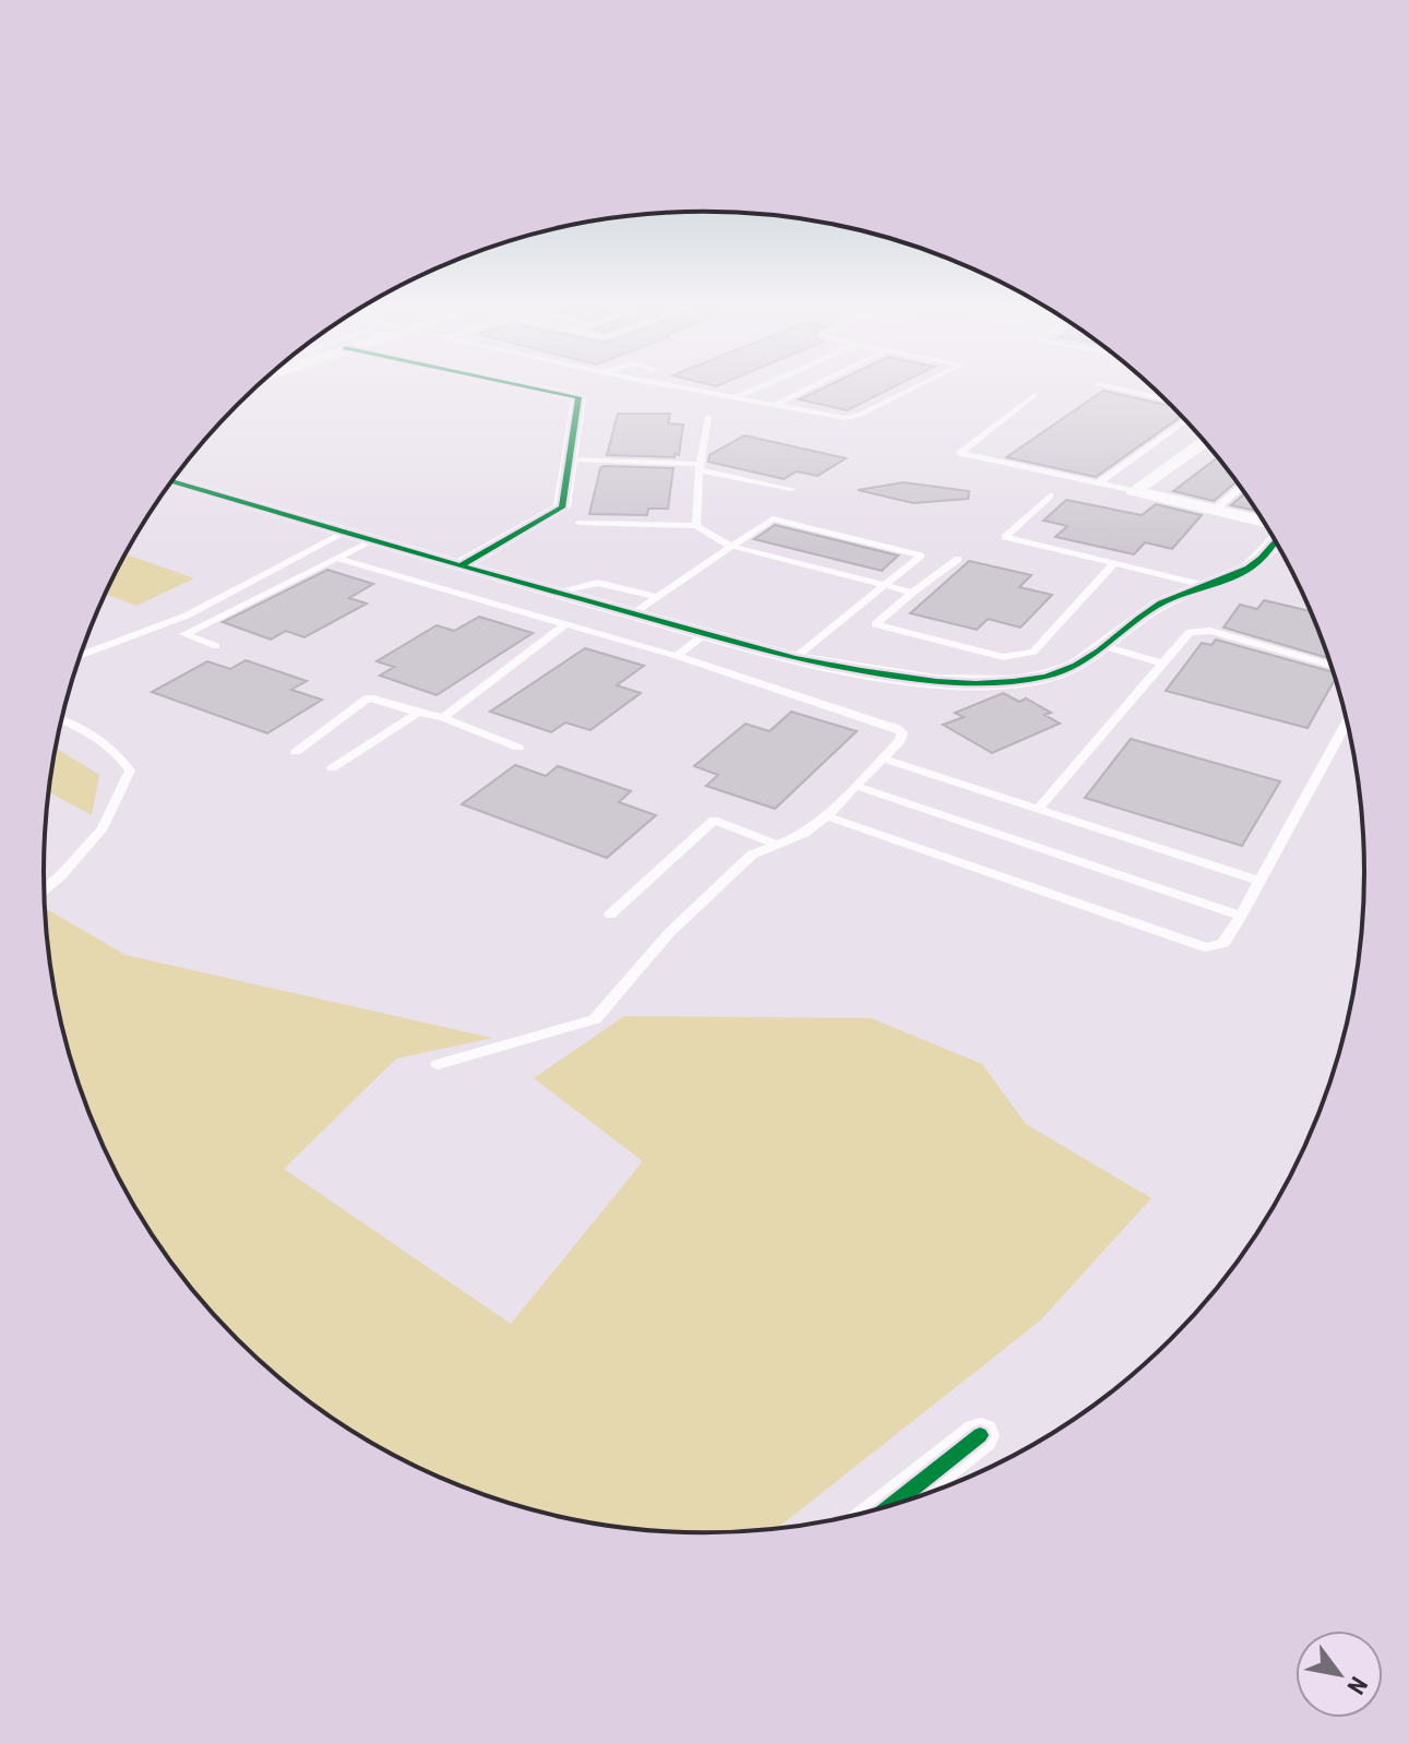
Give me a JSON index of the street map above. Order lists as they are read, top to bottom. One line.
{"north":"bottom right"}
